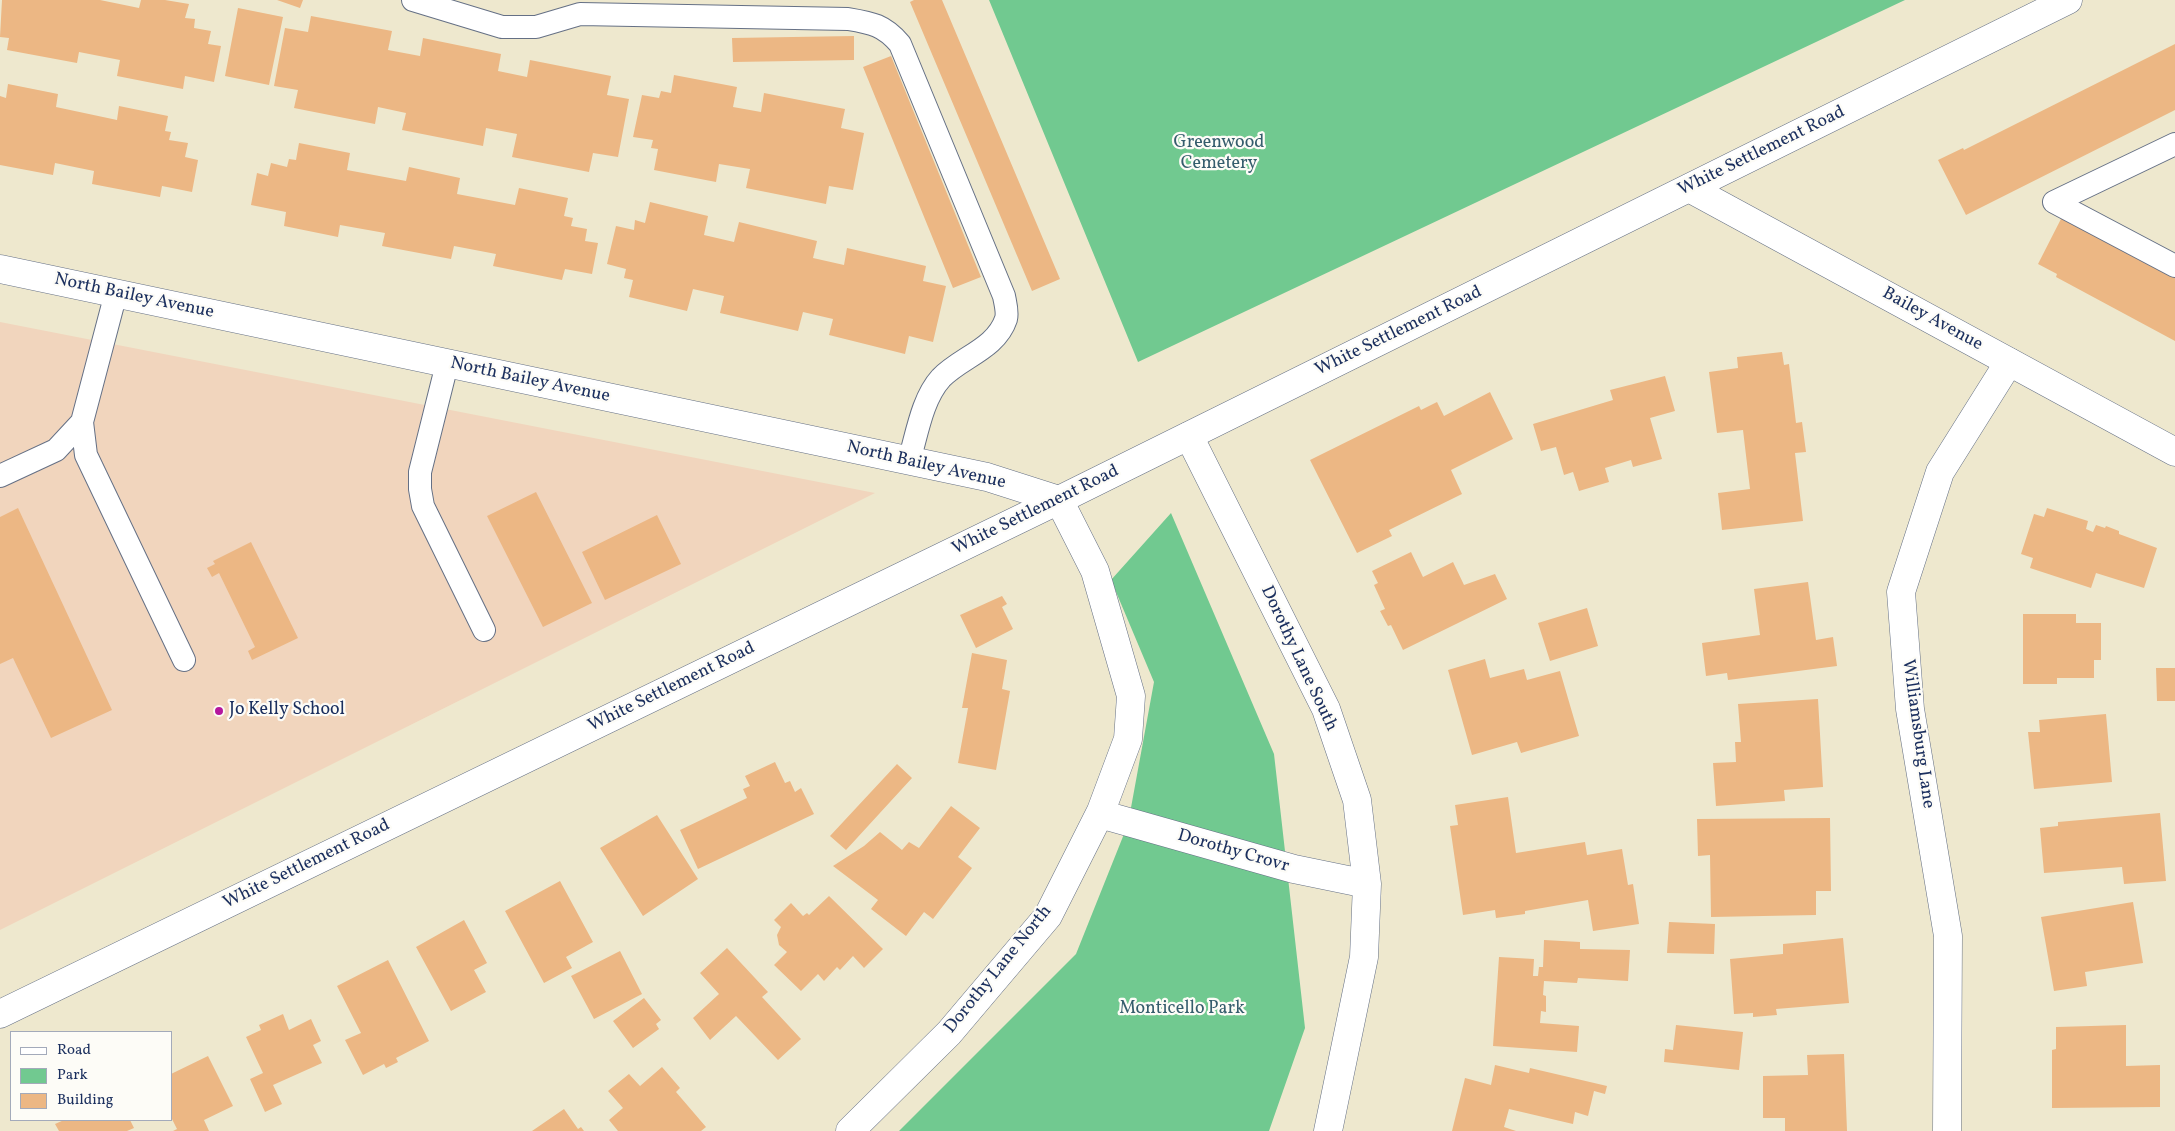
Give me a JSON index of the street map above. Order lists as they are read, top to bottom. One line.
{"streets":{"street":["White Settlement Road","North Bailey Avenue","Bailey Avenue","Dorothy Lane South","Williamsburg Lane","Dorothy Crovr","Dorothy Lane North"]},"crossings":[["White Settlement Road","North Bailey Avenue"],["White Settlement Road","Bailey Avenue"],["White Settlement Road","Dorothy Lane South"],["White Settlement Road","Dorothy Lane North"],["North Bailey Avenue","Dorothy Lane North"],["Bailey Avenue","Williamsburg Lane"],["Dorothy Lane South","Dorothy Crovr"],["Dorothy Crovr","Dorothy Lane North"]],"parks":["Greenwood Cemetery","Monticello Park"],"places":["Jo Kelly School"],"legend":["Road","Park","Building"]}
